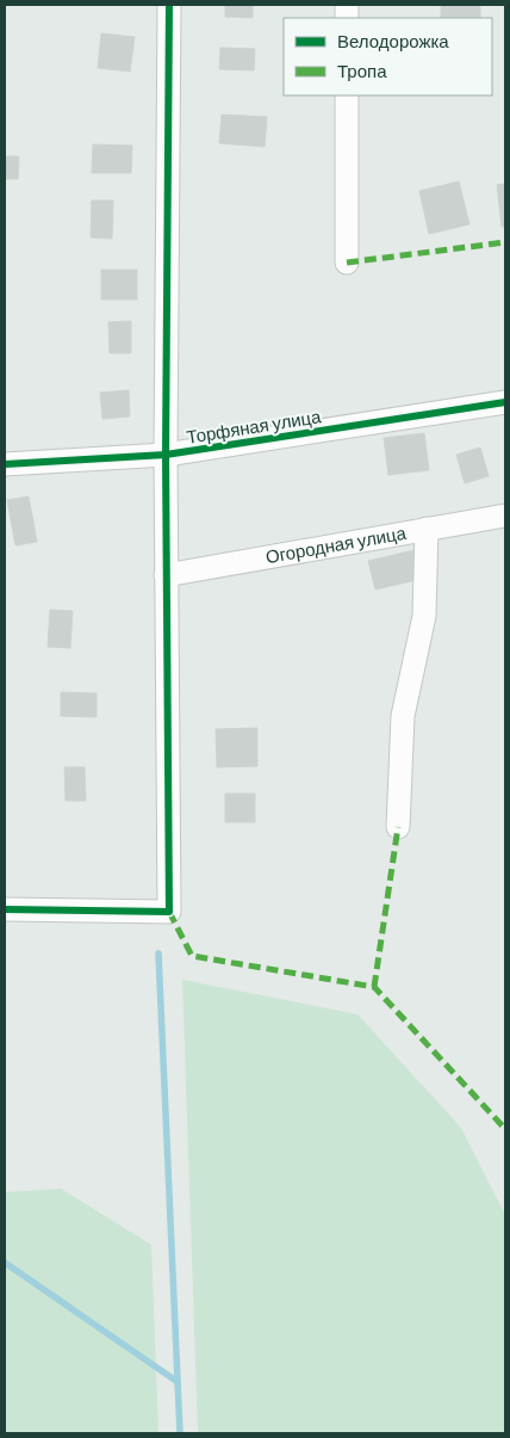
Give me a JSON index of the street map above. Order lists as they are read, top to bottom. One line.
{"streets":{"street":["Торфяная улица","Огородная улица"]},"legend":["Велодорожка","Тропа"]}
